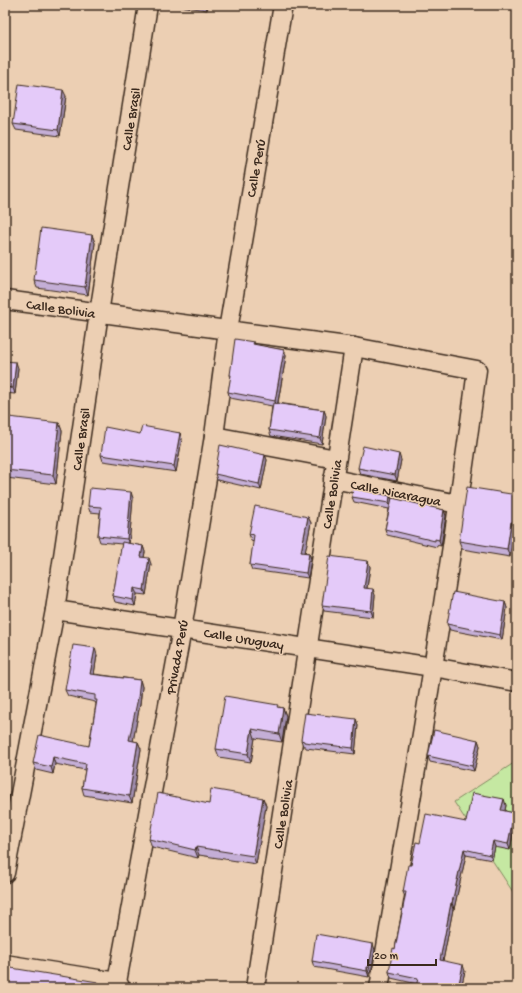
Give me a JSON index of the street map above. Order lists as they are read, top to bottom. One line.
{"streets":{"street":["Calle Brasil","Calle Perú","Calle Bolivia","Calle Nicaragua","Calle Uruguay","Privada Perú"]},"crossings":[["Calle Brasil","Calle Bolivia"],["Calle Brasil","Calle Uruguay"],["Calle Perú","Calle Bolivia"],["Calle Perú","Privada Perú"],["Calle Bolivia","Calle Nicaragua"],["Calle Bolivia","Calle Uruguay"],["Calle Bolivia","Privada Perú"],["Calle Uruguay","Privada Perú"]],"scale_bar":"20 m"}
